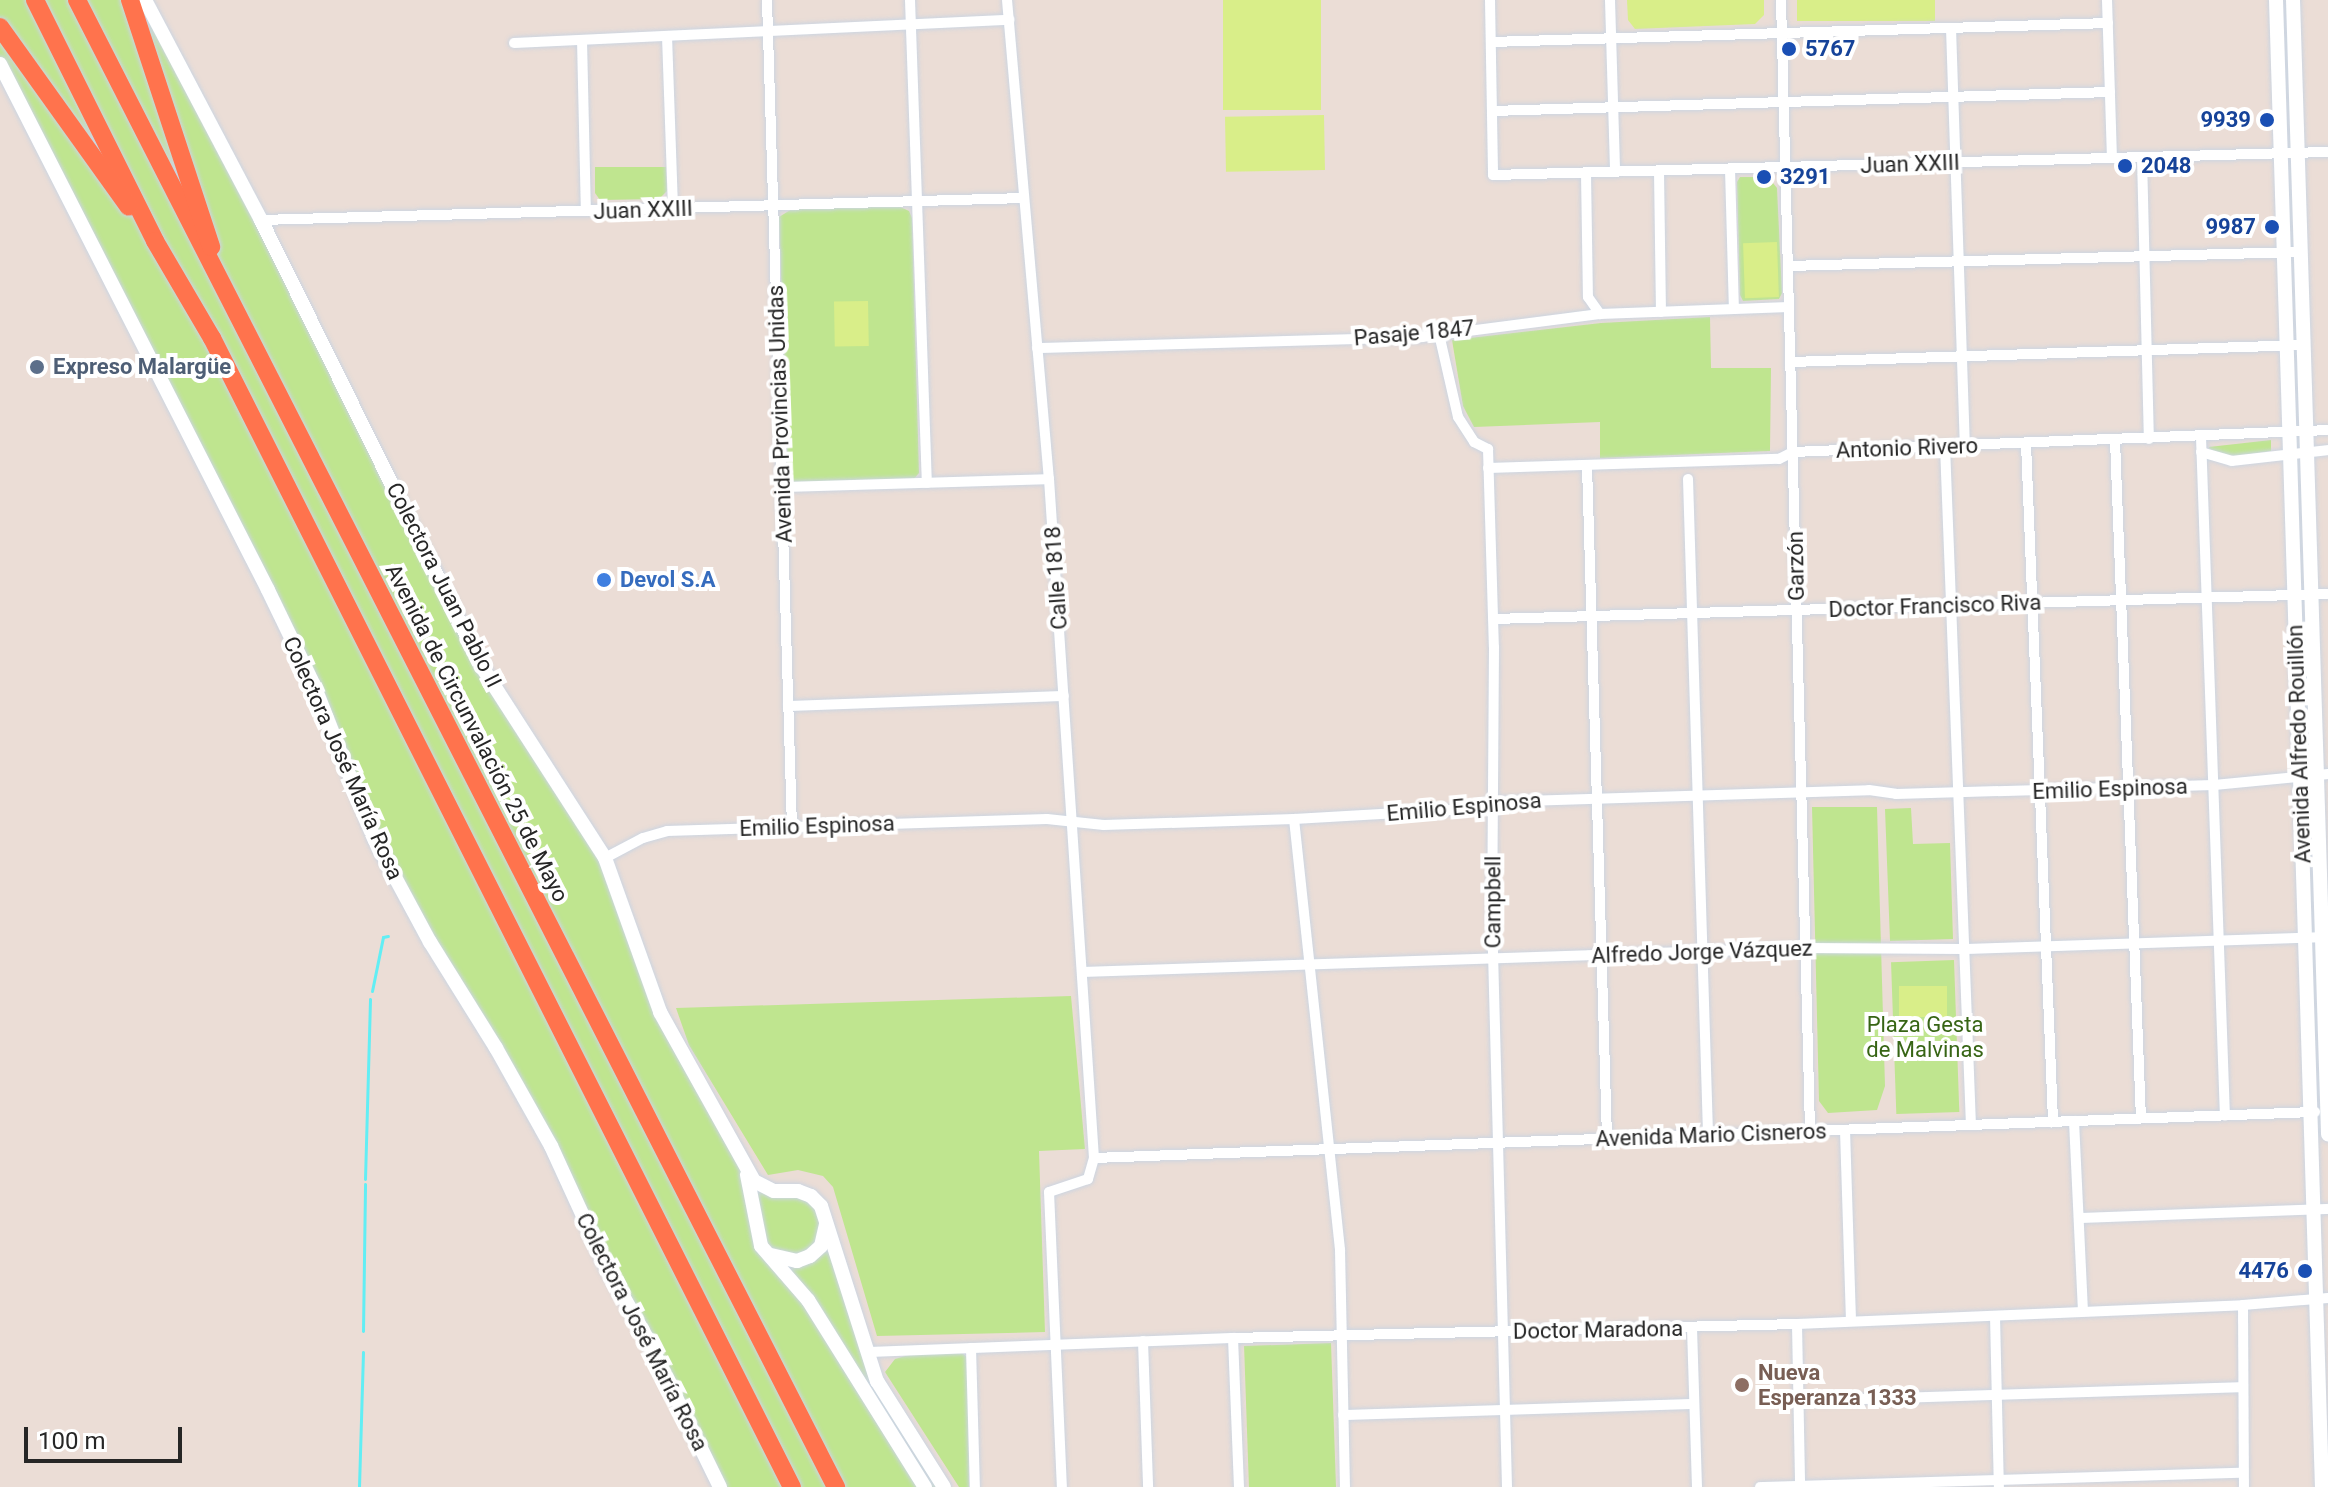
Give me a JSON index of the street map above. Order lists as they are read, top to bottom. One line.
{"streets":{"highway":["Avenida de Circunvalación 25 de Mayo"],"main road":["Colectora Juan Pablo II","Avenida Alfredo Rouillón","Colectora José María Rosa"],"street":["Juan XXIII","Pasaje 1847","Avenida Provincias Unidas","Antonio Rivero","Garzón","Calle 1818","Doctor Francisco Riva","Emilio Espinosa","Campbell","Alfredo Jorge Vázquez","Avenida Mario Cisneros","Doctor Maradona"]},"crossings":[["Juan XXIII","Avenida Provincias Unidas"],["Juan XXIII","Garzón"],["Juan XXIII","Calle 1818"],["Juan XXIII","Colectora Juan Pablo II"],["Juan XXIII","Avenida Alfredo Rouillón"],["Pasaje 1847","Garzón"],["Pasaje 1847","Calle 1818"],["Pasaje 1847","Campbell"],["Avenida Provincias Unidas","Emilio Espinosa"],["Antonio Rivero","Garzón"],["Antonio Rivero","Avenida Alfredo Rouillón"],["Antonio Rivero","Campbell"],["Garzón","Doctor Francisco Riva"],["Garzón","Emilio Espinosa"],["Garzón","Alfredo Jorge Vázquez"],["Garzón","Avenida Mario Cisneros"],["Calle 1818","Emilio Espinosa"],["Calle 1818","Alfredo Jorge Vázquez"],["Calle 1818","Avenida Mario Cisneros"],["Colectora Juan Pablo II","Emilio Espinosa"],["Colectora Juan Pablo II","Doctor Maradona"],["Doctor Francisco Riva","Avenida Alfredo Rouillón"],["Doctor Francisco Riva","Campbell"],["Avenida Alfredo Rouillón","Emilio Espinosa"],["Avenida Alfredo Rouillón","Alfredo Jorge Vázquez"],["Avenida Alfredo Rouillón","Avenida Mario Cisneros"],["Avenida Alfredo Rouillón","Doctor Maradona"],["Emilio Espinosa","Campbell"],["Campbell","Alfredo Jorge Vázquez"],["Campbell","Avenida Mario Cisneros"],["Campbell","Doctor Maradona"]],"parks":["Plaza Gesta de Malvinas"],"places":["5767","9939","2048","3291","9987","Expreso Malargüe","Devol S.A","4476","Nueva Esperanza 1333"],"scale_bar":"100 m"}
